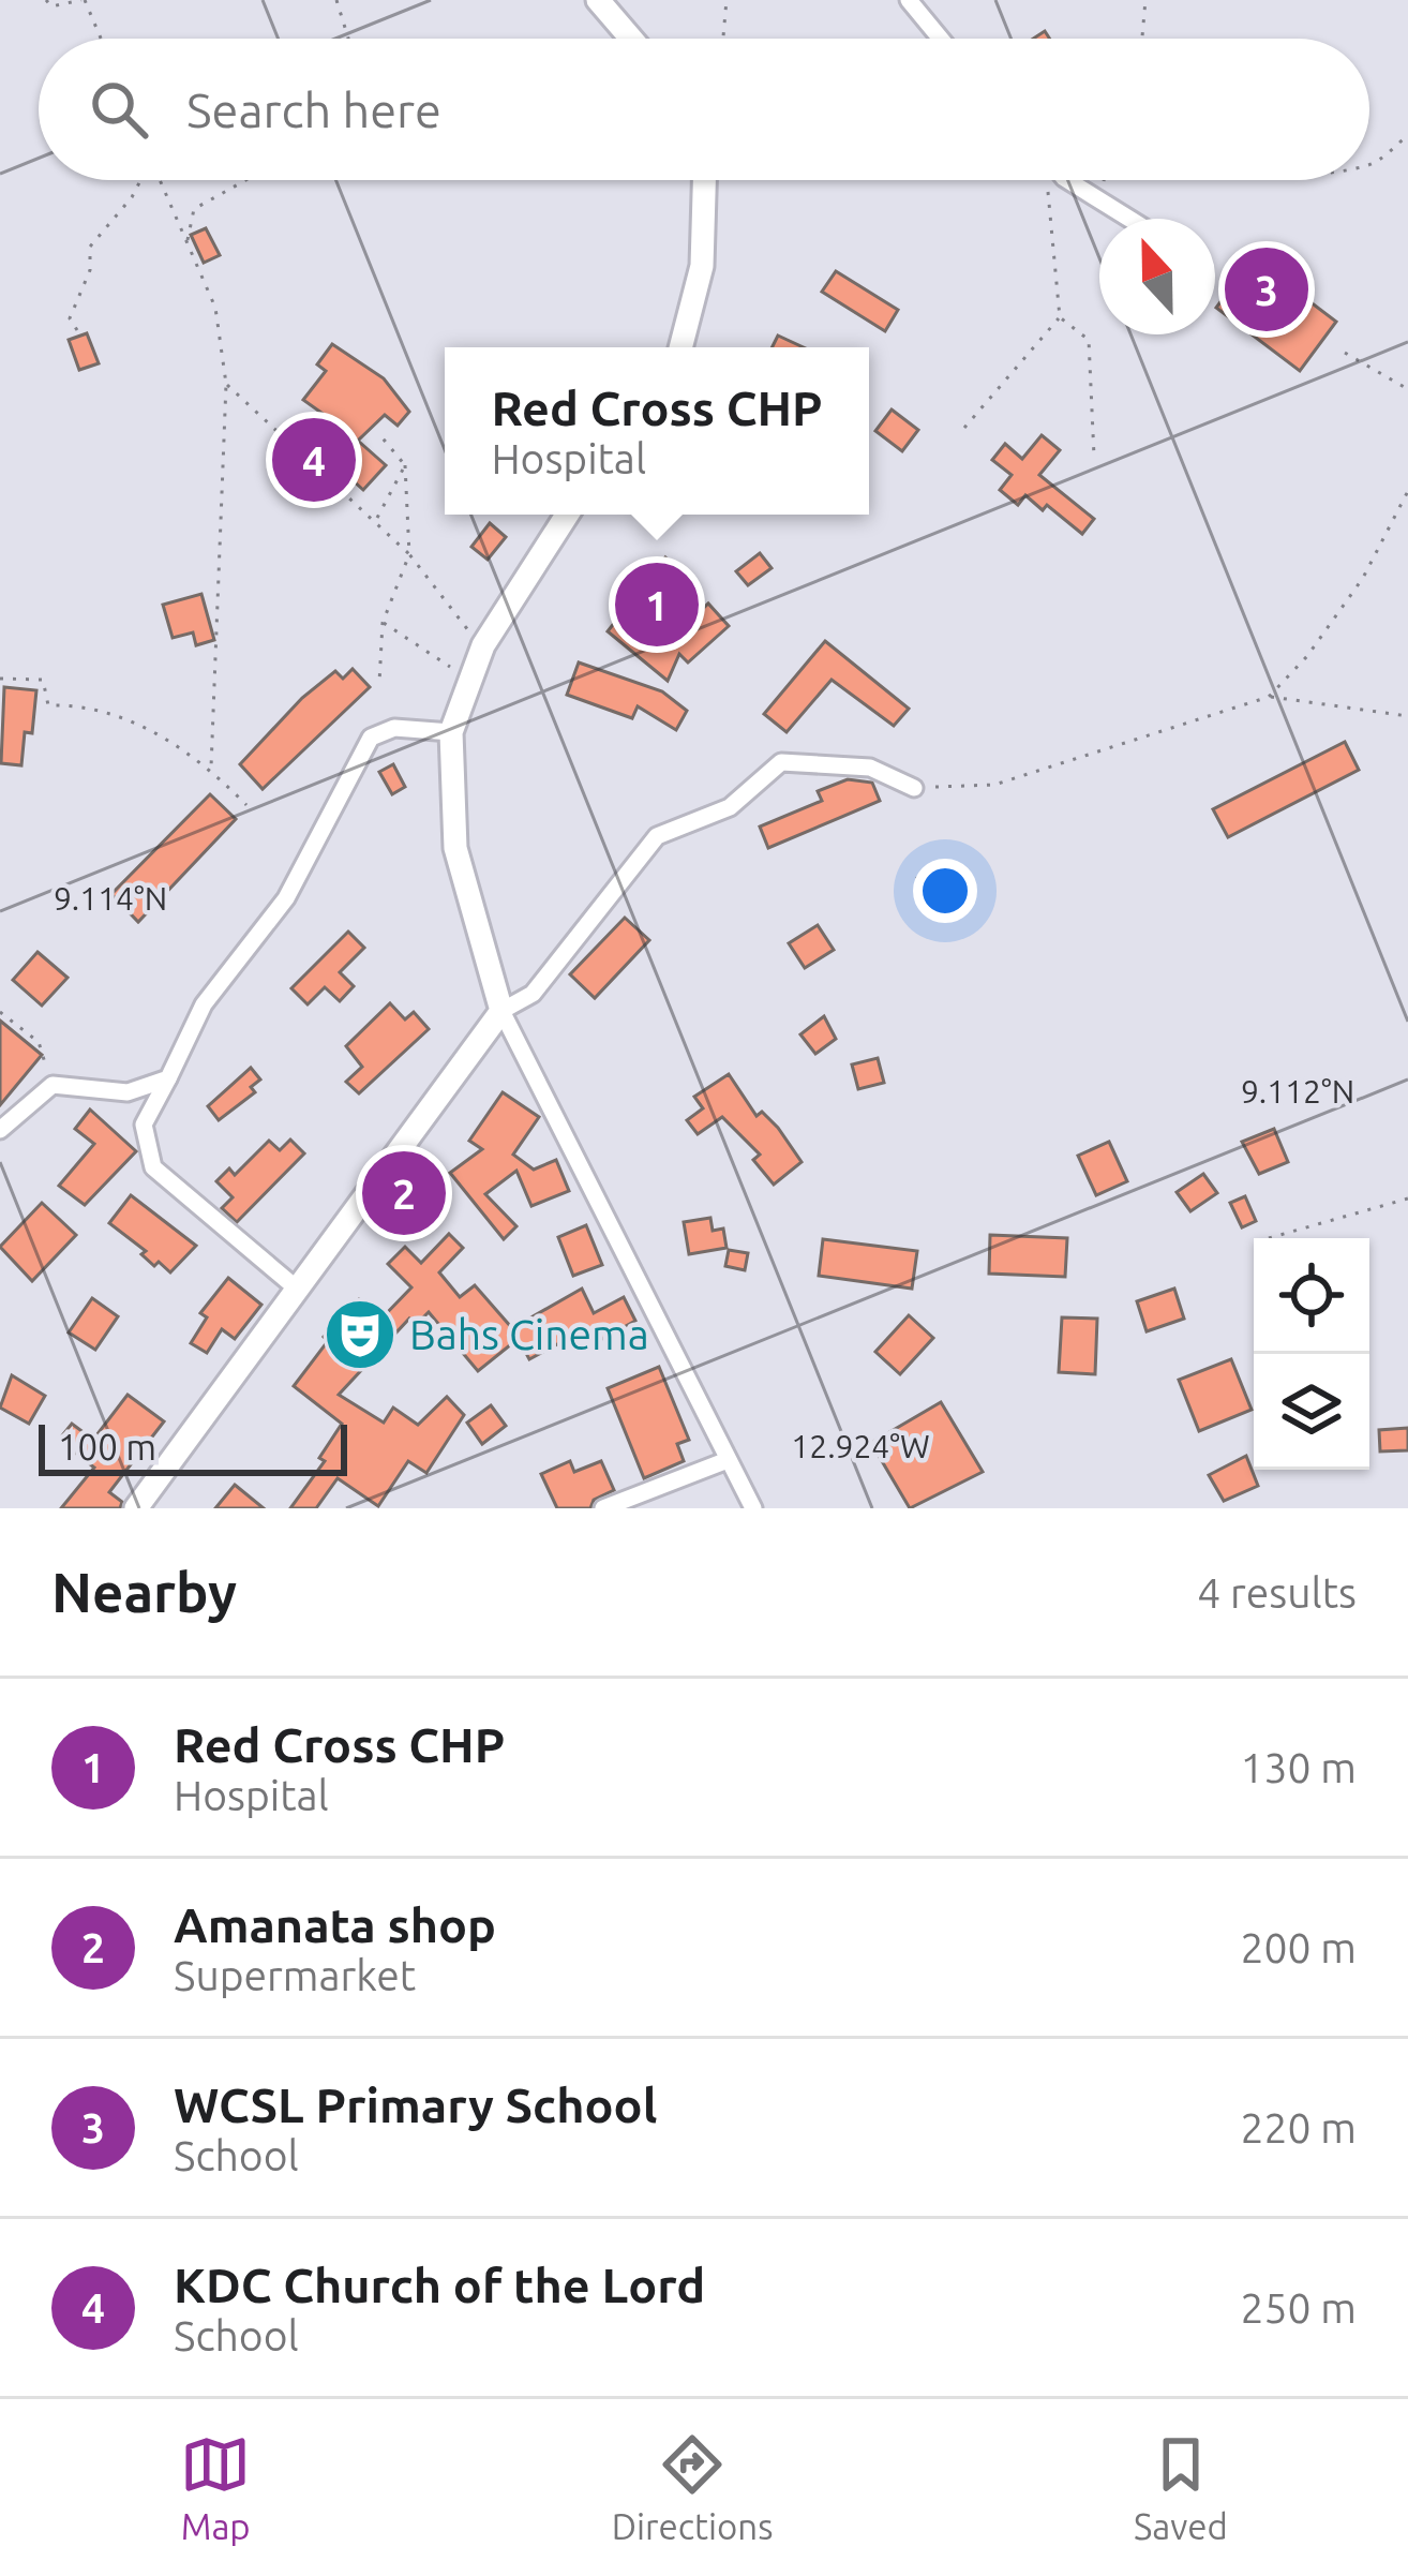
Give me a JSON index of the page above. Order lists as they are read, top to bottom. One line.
{"places":{"theatre":["Bahs Cinema"]},"scale_bar":"100 m","north":"top","page":{"search":"Search here","pins":["3","4","1","2"],"popup":["Red Cross CHP","Hospital"],"scale":"100 m","heading":["Nearby","4 results"],"list":[{"mark":"1","name":"Red Cross CHP","note":"Hospital","value":"130 m"},{"mark":"2","name":"Amanata shop","note":"Supermarket","value":"200 m"},{"mark":"3","name":"WCSL Primary School","note":"School","value":"220 m"},{"mark":"4","name":"KDC Church of the Lord","note":"School","value":"250 m"}],"nav":["Map","Directions","Saved"]},"coordinates":["9.114°N","9.112°N","12.924°W"]}
